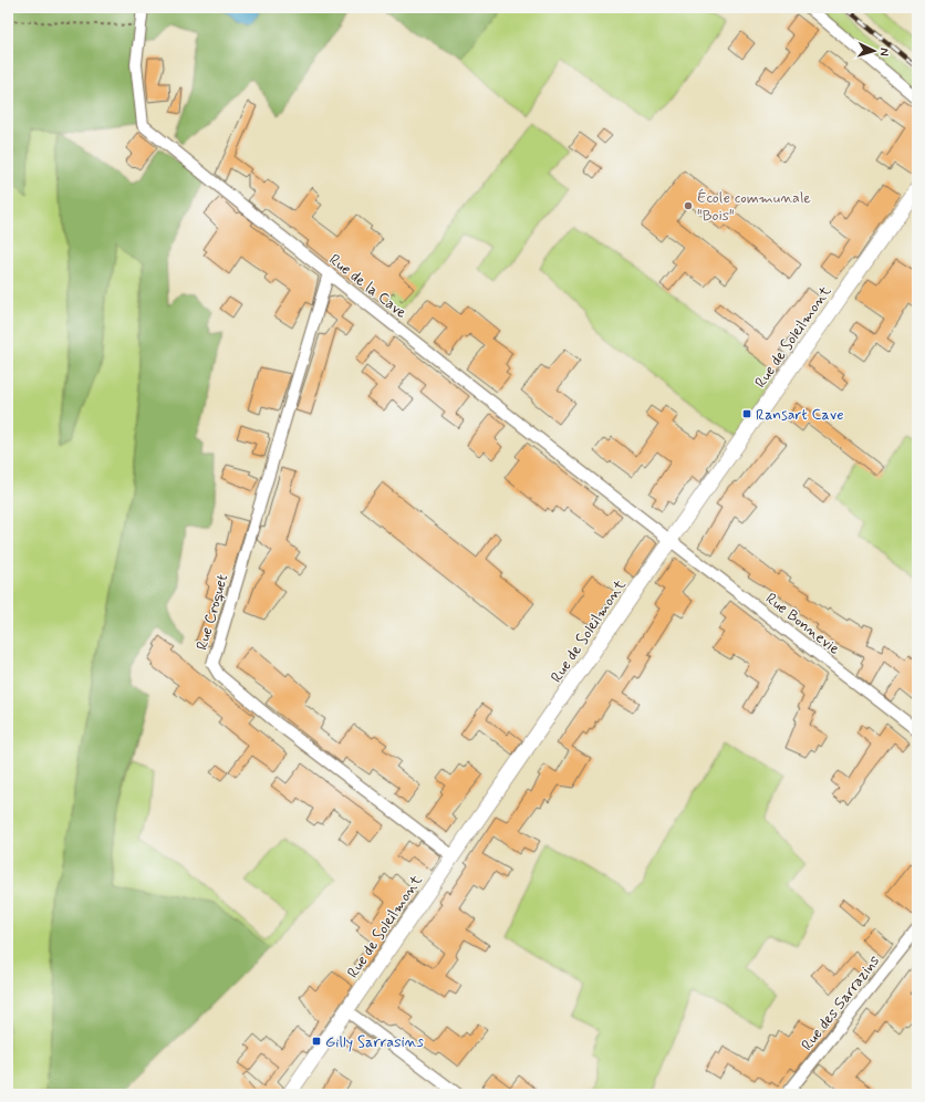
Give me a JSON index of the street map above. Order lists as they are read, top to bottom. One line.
{"streets":{"street":["Rue de la Cave","Rue de Soleilmont","Rue Croquet","Rue Bonnevie","Rue des Sarrazins"]},"crossings":[["Rue de la Cave","Rue de Soleilmont"],["Rue de la Cave","Rue Croquet"],["Rue de la Cave","Rue Bonnevie"],["Rue de Soleilmont","Rue Croquet"],["Rue de Soleilmont","Rue Bonnevie"]],"places":{"other":["École communale \"Bois\""],"transit":["Ransart Cave","Gilly Sarrasins"]},"north":"right"}
